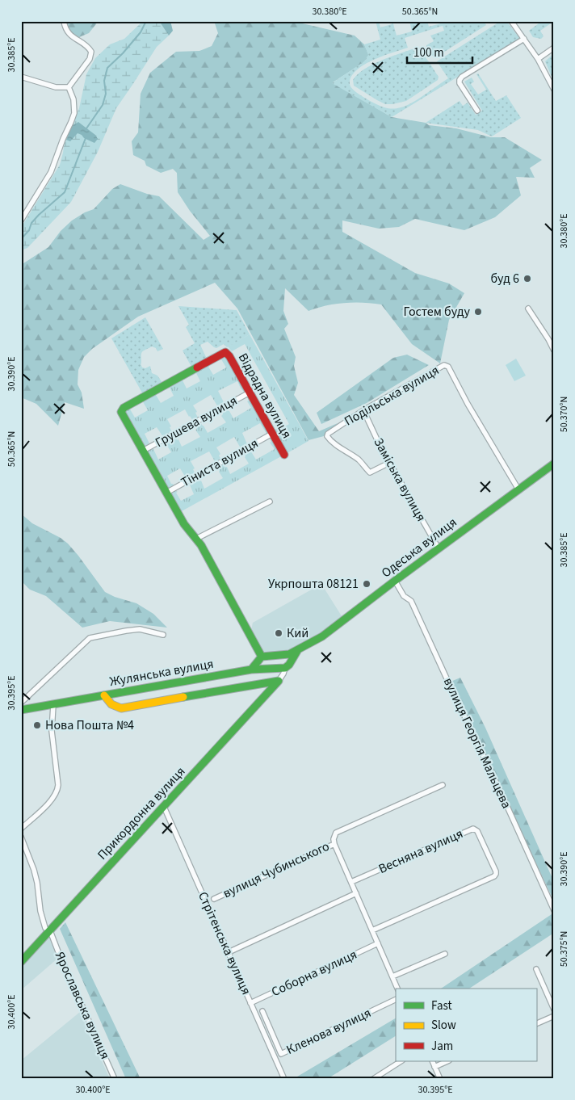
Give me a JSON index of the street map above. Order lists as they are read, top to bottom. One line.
{"streets":{"street":["Відрадна вулиця","Подільська вулиця","Грушева вулиця","Тіниста вулиця","Заміська вулиця","Одеська вулиця","Жулянська вулиця","вулиця Георгія Мальцева","Прикордонна вулиця","Весняна вулиця","вулиця Чубинського","Стрітенська вулиця","Соборна вулиця","Ярославська вулиця","Кленова вулиця"]},"crossings":[["Відрадна вулиця","Грушева вулиця"],["Відрадна вулиця","Тіниста вулиця"],["Подільська вулиця","Заміська вулиця"],["Подільська вулиця","Одеська вулиця"],["Заміська вулиця","Одеська вулиця"],["Одеська вулиця","вулиця Георгія Мальцева"],["Жулянська вулиця","Прикордонна вулиця"],["Прикордонна вулиця","Стрітенська вулиця"],["Стрітенська вулиця","Соборна вулиця"]],"places":["буд 6","Гостем буду","Укрпошта 08121","Кий","Нова Пошта №4"],"legend":["Fast","Slow","Jam"],"scale_bar":"100 m","coordinates":["30.380°E","50.365°N","30.385°E","30.390°E","50.370°N","30.395°E","50.375°N","30.400°E"]}
